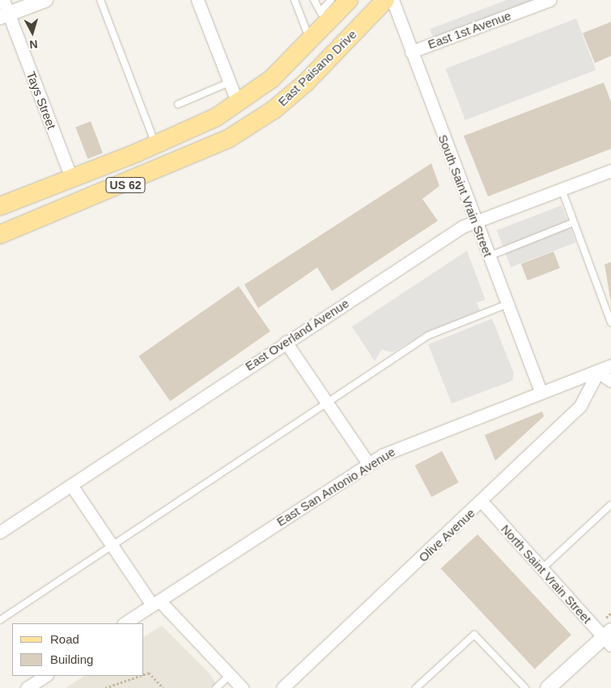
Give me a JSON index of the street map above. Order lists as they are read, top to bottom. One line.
{"streets":{"main road":["East Paisano Drive","US 62"],"street":["East 1st Avenue","Tays Street","South Saint Vrain Street","East Overland Avenue","East San Antonio Avenue","Olive Avenue","North Saint Vrain Street"]},"crossings":[["East 1st Avenue","South Saint Vrain Street"],["East Paisano Drive","Tays Street"],["South Saint Vrain Street","East Overland Avenue"],["South Saint Vrain Street","East San Antonio Avenue"],["East San Antonio Avenue","Olive Avenue"],["Olive Avenue","North Saint Vrain Street"]],"legend":["Road","Building"],"north":"bottom"}
